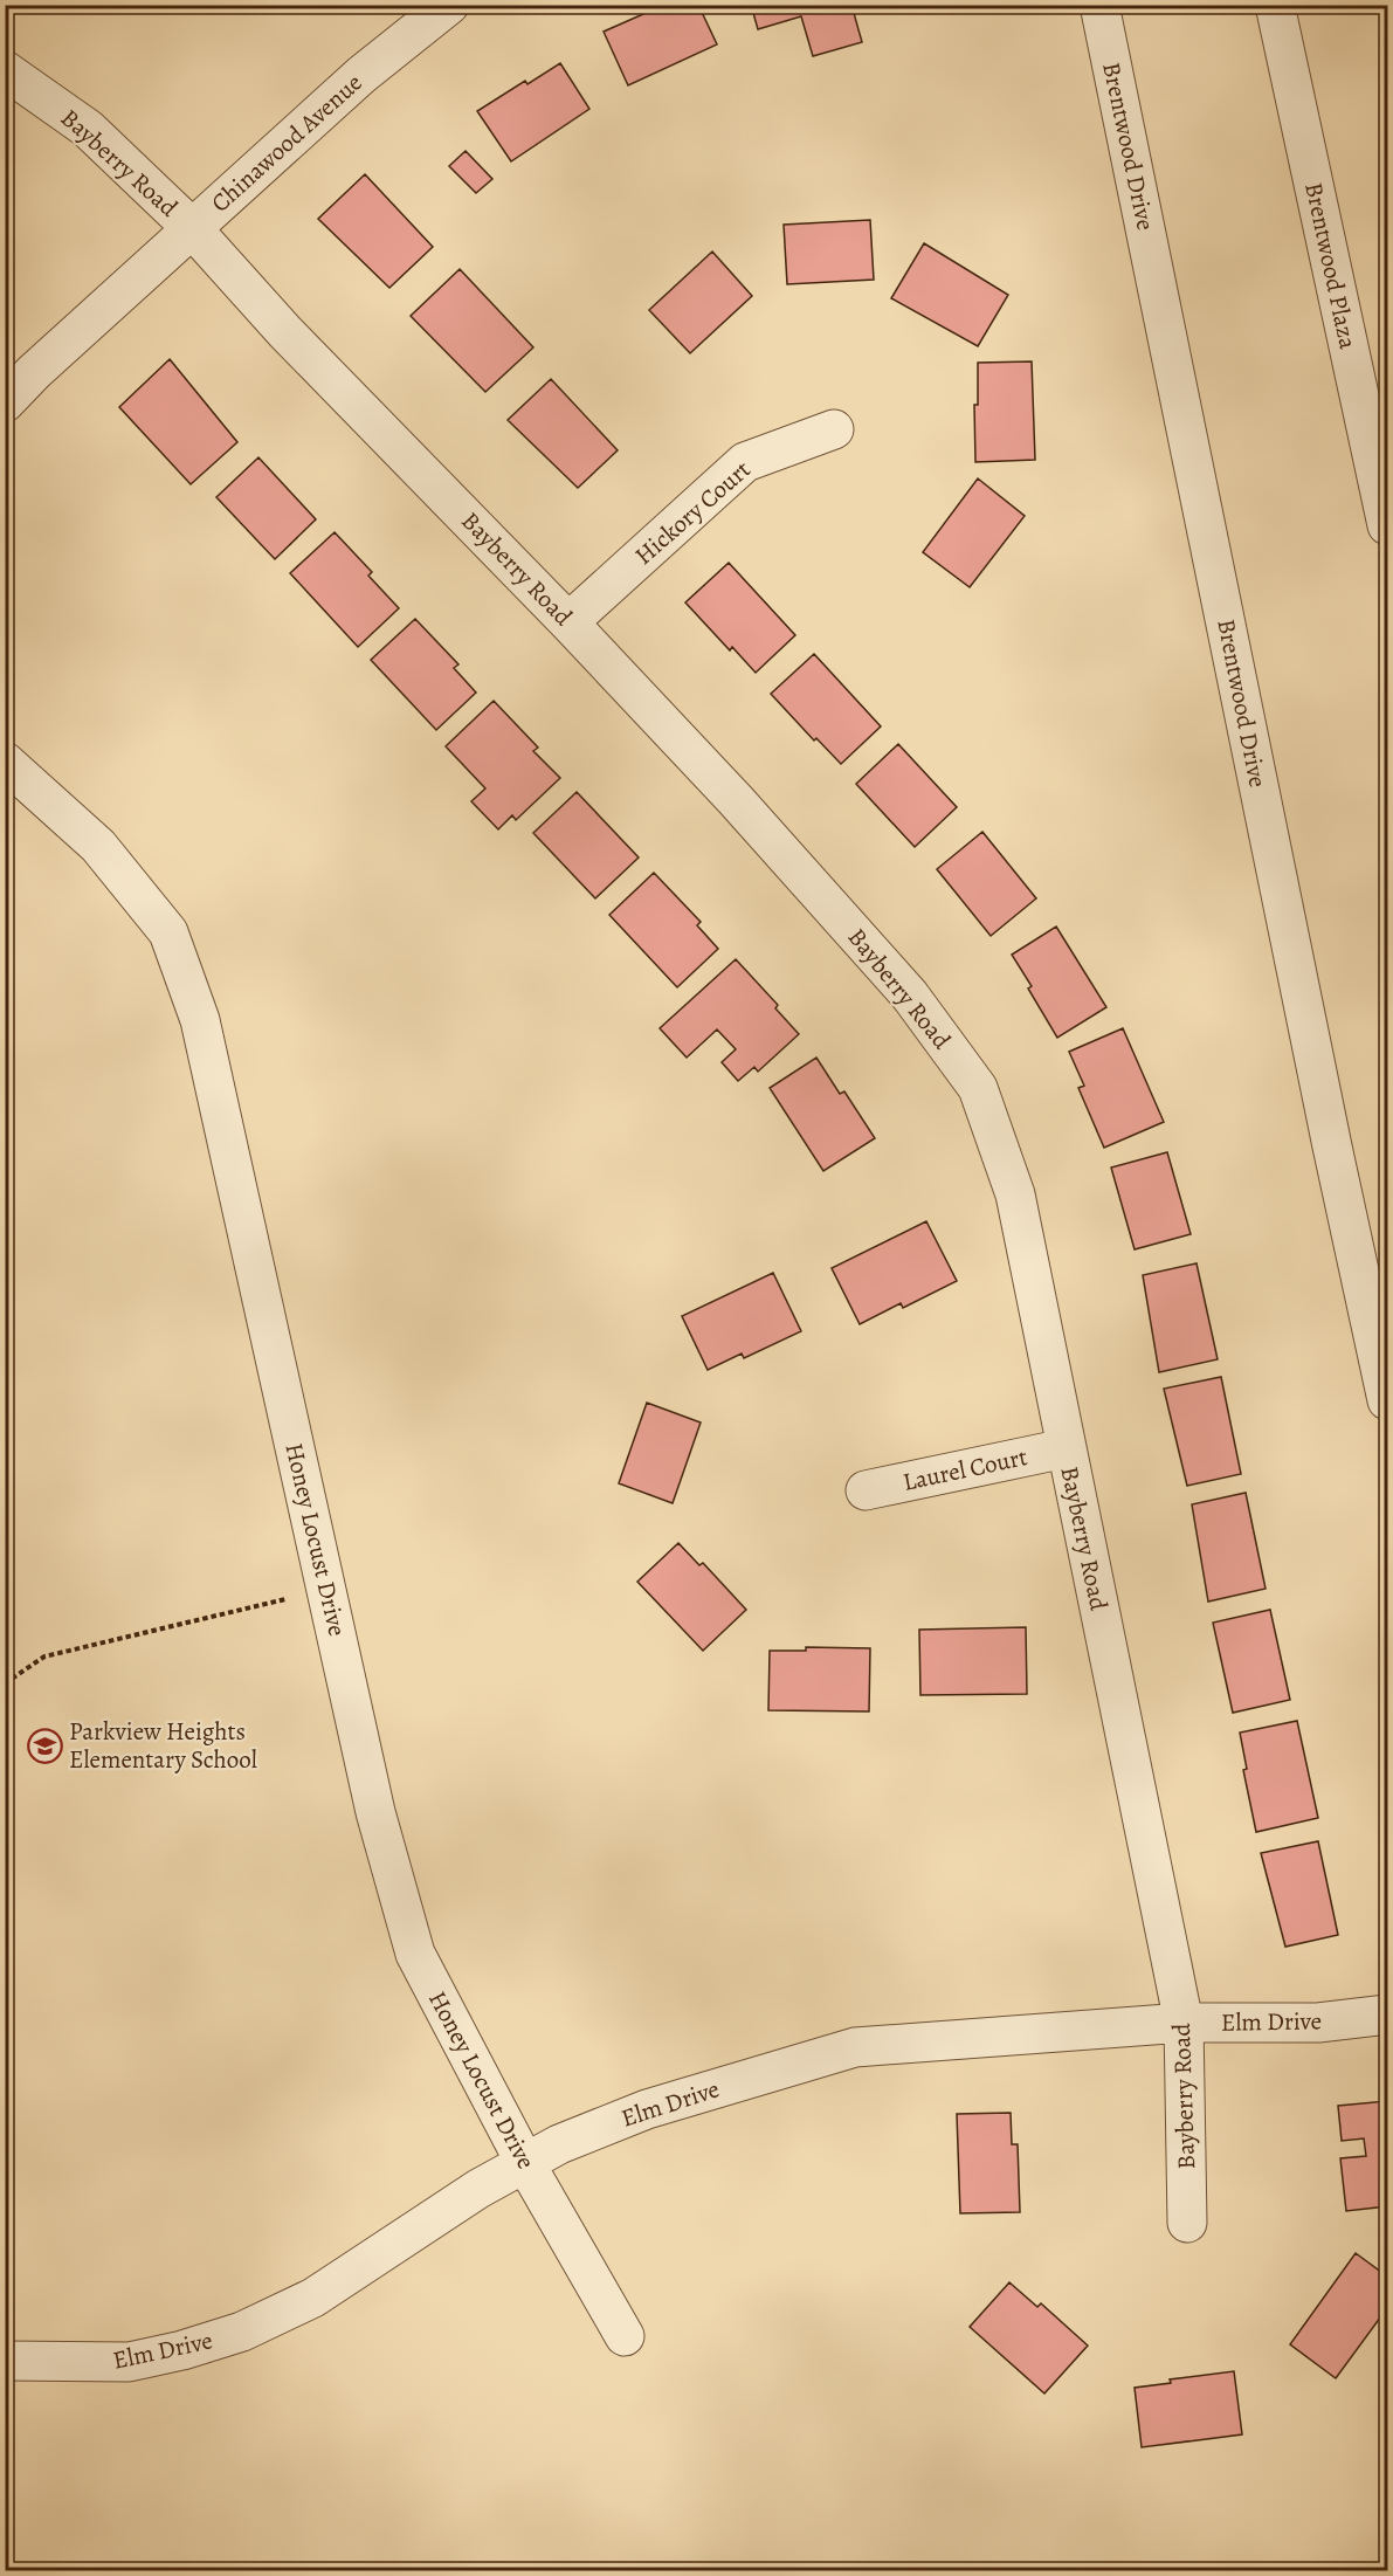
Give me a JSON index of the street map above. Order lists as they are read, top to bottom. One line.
{"streets":{"street":["Chinawood Avenue","Brentwood Drive","Bayberry Road","Brentwood Plaza","Hickory Court","Laurel Court","Honey Locust Drive","Elm Drive"]},"crossings":[["Chinawood Avenue","Bayberry Road"],["Bayberry Road","Hickory Court"],["Bayberry Road","Laurel Court"],["Bayberry Road","Elm Drive"],["Honey Locust Drive","Elm Drive"]],"places":{"school or university":["Parkview Heights Elementary School"]}}
